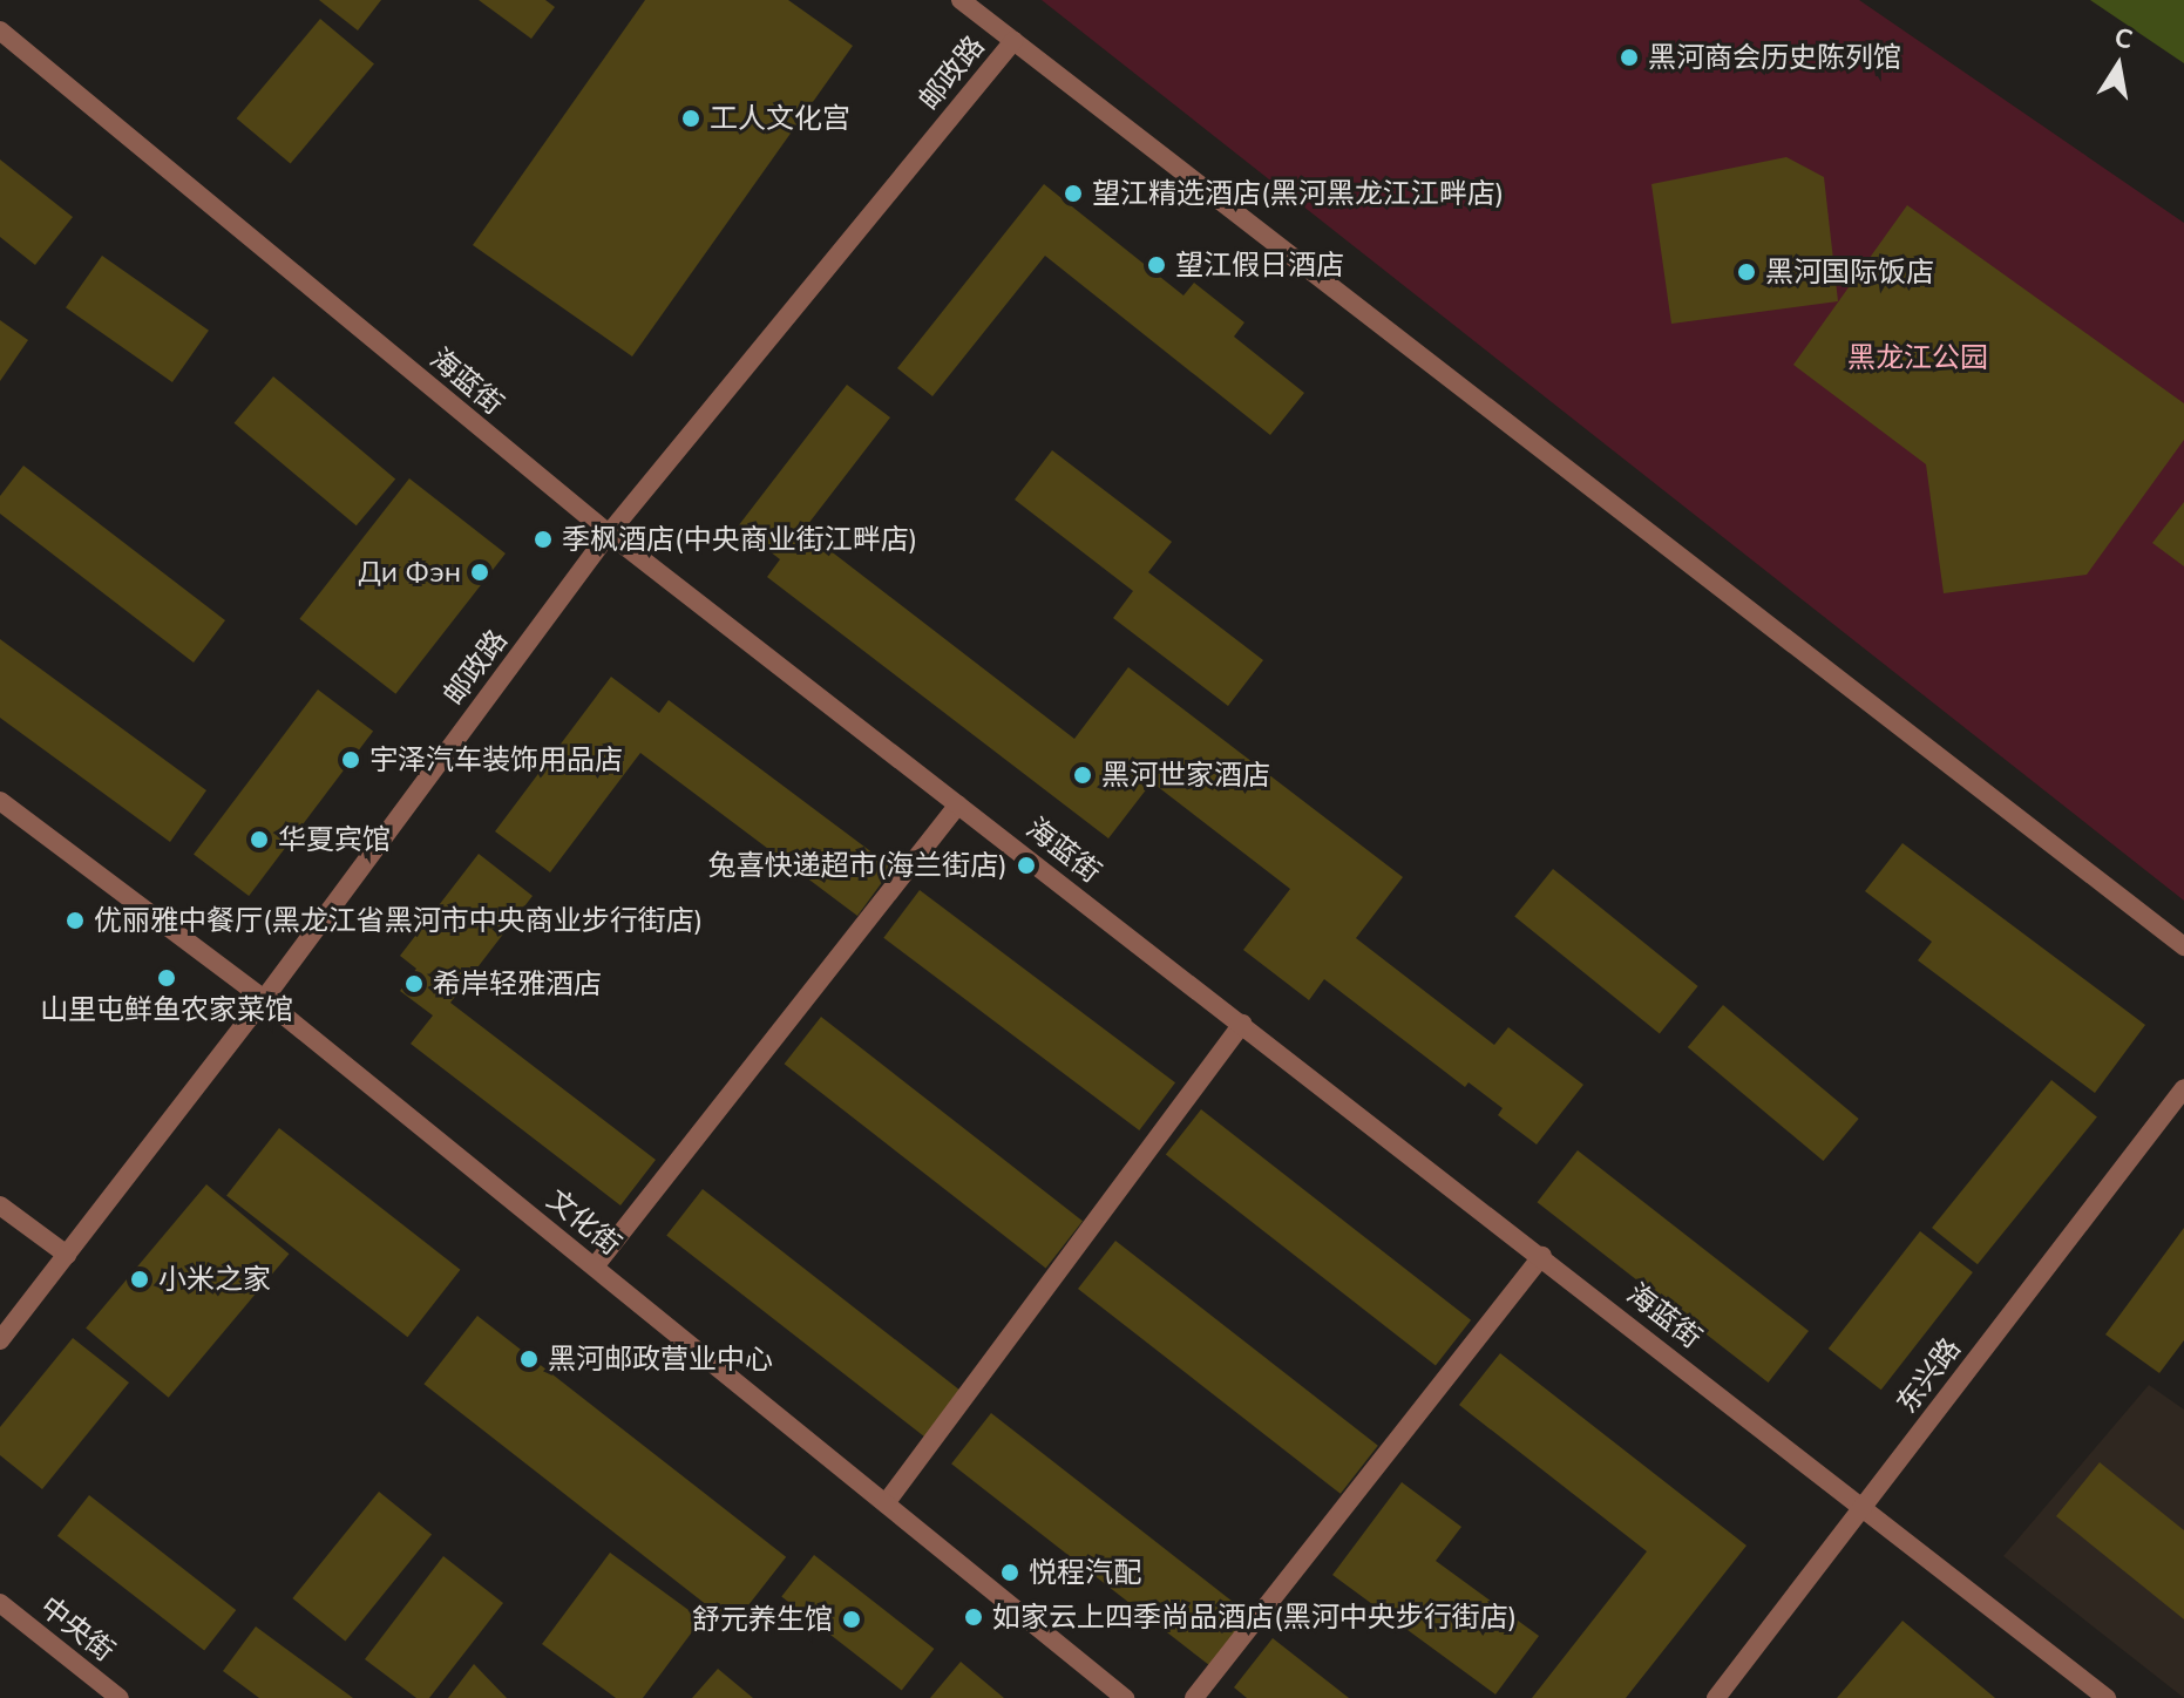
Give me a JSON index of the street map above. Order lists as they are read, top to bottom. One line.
{"streets":{"street":["邮政路","海蓝街","文化街","东兴路","中央街"]},"crossings":[["邮政路","海蓝街"],["邮政路","文化街"],["海蓝街","东兴路"]],"parks":["黑龙江公园"],"places":["黑河商会历史陈列馆","工人文化宫","望江精选酒店(黑河黑龙江江畔店)","望江假日酒店","黑河国际饭店","季枫酒店(中央商业街江畔店)","Ди Фэн","宇泽汽车装饰用品店","黑河世家酒店","华夏宾馆","兔喜快递超市(海兰街店)","优丽雅中餐厅(黑龙江省黑河市中央商业步行街店)","山里屯鲜鱼农家菜馆","希岸轻雅酒店","小米之家","黑河邮政营业中心","悦程汽配","如家云上四季尚品酒店(黑河中央步行街店)","舒元养生馆"],"north":"top"}
